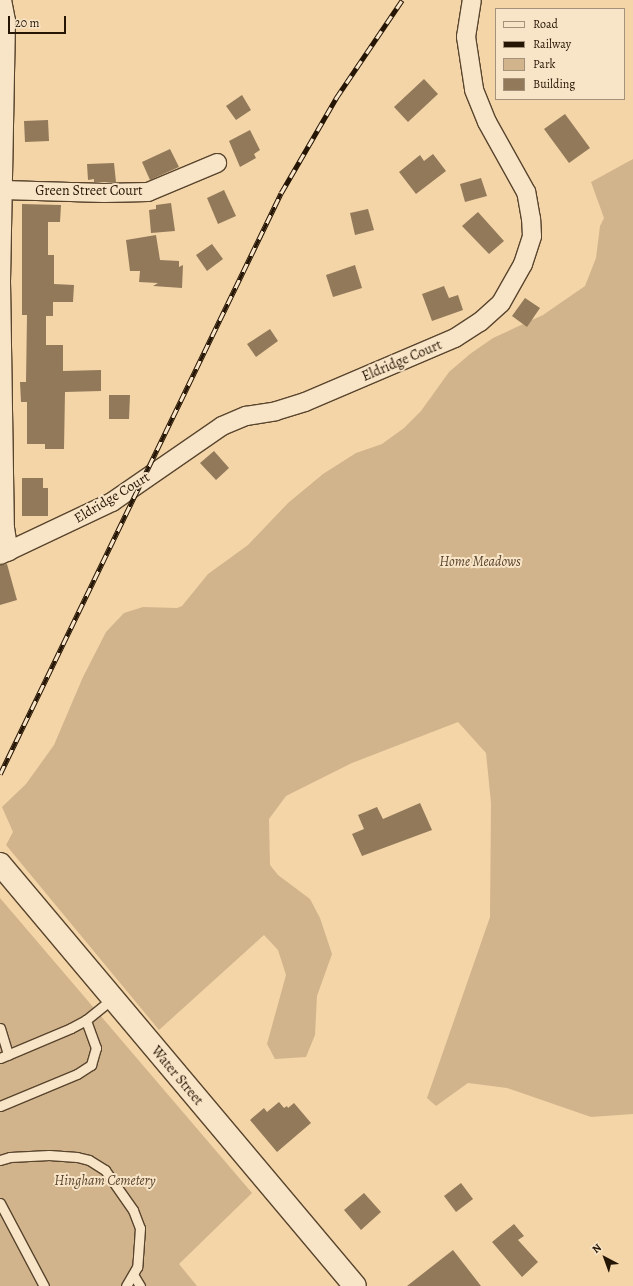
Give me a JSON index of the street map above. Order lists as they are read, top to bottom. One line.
{"streets":{"main road":["Water Street"],"street":["Green Street Court","Eldridge Court"]},"parks":["Home Meadows","Hingham Cemetery"],"legend":["Road","Railway","Park","Building"],"scale_bar":"20 m","north":"top left"}
